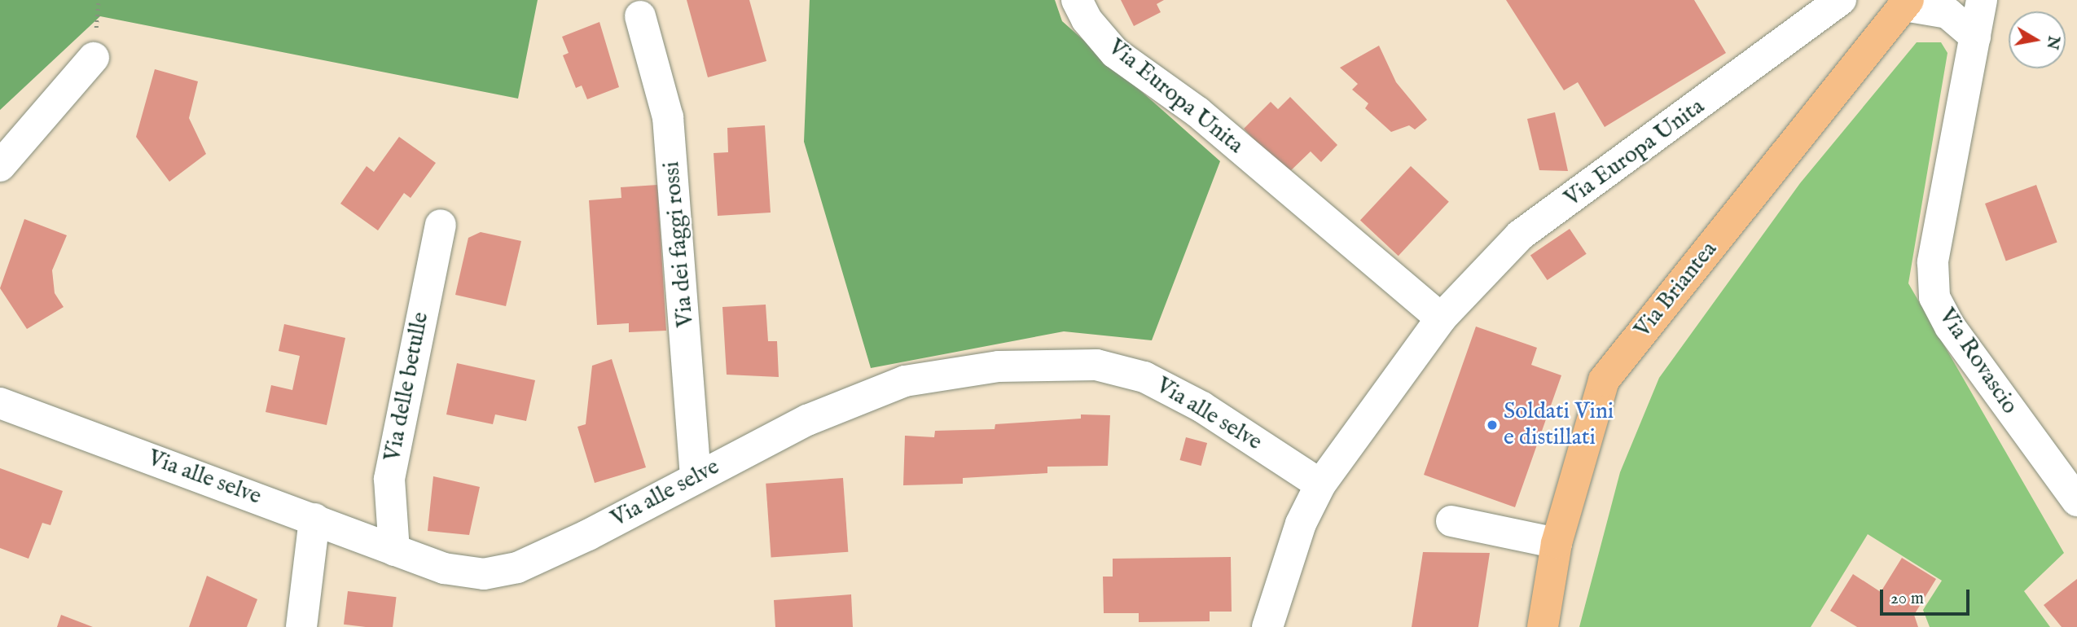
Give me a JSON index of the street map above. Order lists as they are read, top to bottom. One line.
{"streets":{"main road":["Via Briantea"],"street":["Via Europa Unita","Via dei faggi rossi","Via Rovascio","Via delle betulle","Via alle selve"]},"crossings":[["Via Europa Unita","Via alle selve"],["Via dei faggi rossi","Via alle selve"],["Via Briantea","Via Rovascio"],["Via delle betulle","Via alle selve"]],"places":["Soldati Vini e distillati"],"scale_bar":"20 m","north":"right"}
